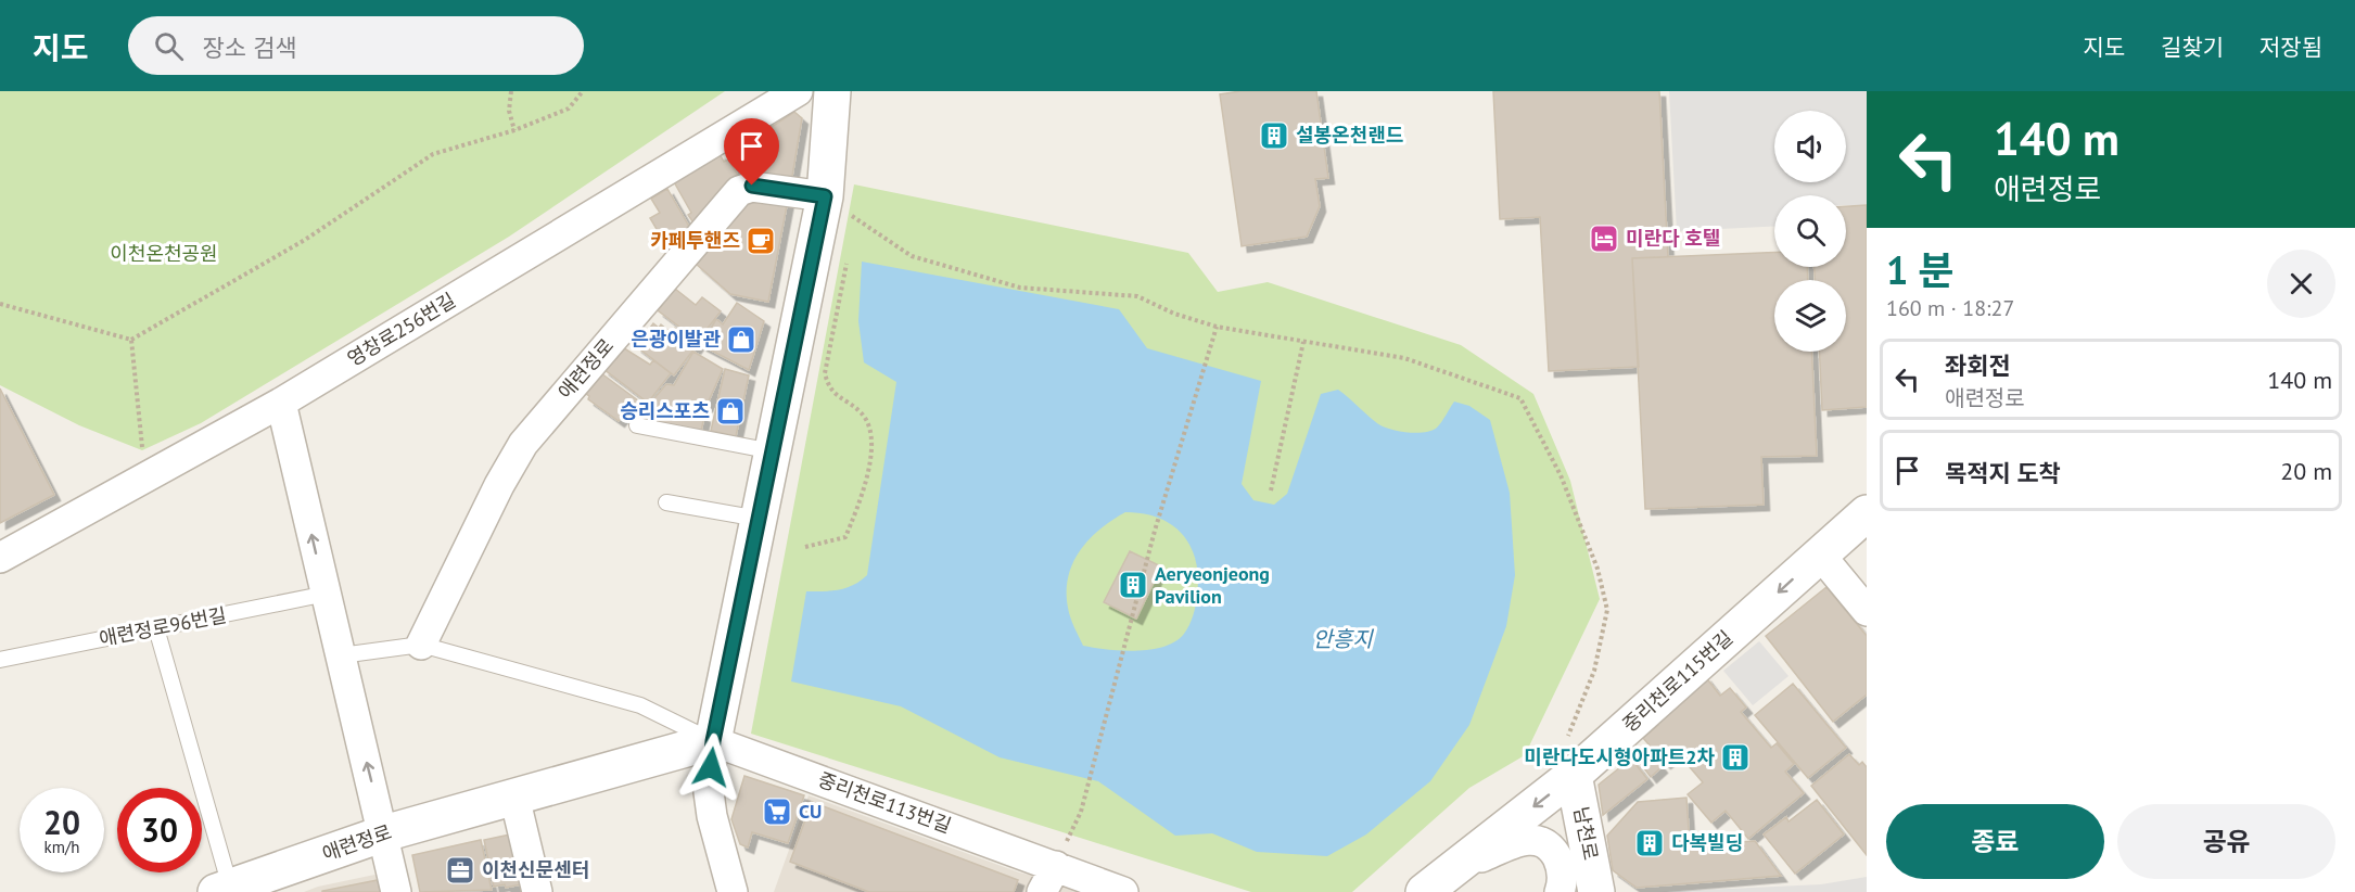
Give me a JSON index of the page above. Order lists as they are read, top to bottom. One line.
{"streets":{"street":["영창로256번길","애련정로","중리천로115번길","중리천로113번길","남천로"],"lane":["애련정로96번길"]},"crossings":[["애련정로","애련정로96번길"],["애련정로","중리천로113번길"],["중리천로115번길","남천로"]],"one_way":["중리천로115번길"],"water":["안흥지"],"parks":["이천온천공원"],"places":{"building":["설봉온천랜드","Aeryeonjeong Pavilion","미란다도시형아파트2차","다복빌딩"],"hotel":["미란다 호텔"],"cafe":["카페투핸즈"],"shop":["은광이발관","승리스포츠"],"supermarket":["CU"],"office":["이천신문센터"]},"page":{"header":"지도","search":"장소 검색","nav":["지도","길찾기","저장됨"],"turn":["140 m","애련정로"],"heading":["1 분","160 m · 18:27"],"list":[{"name":"좌회전","note":"애련정로","value":"140 m"},{"name":"목적지 도착","value":"20 m"}],"speed":"20 km/h","limit":"30","buttons":["종료","공유"]}}
